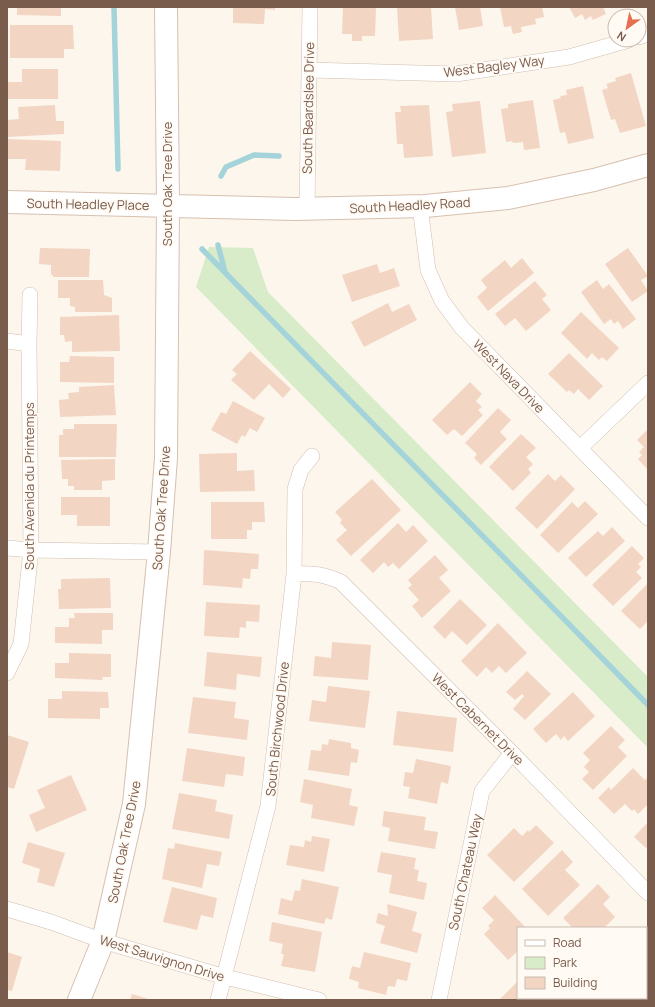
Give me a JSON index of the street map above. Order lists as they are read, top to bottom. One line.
{"streets":{"street":["West Bagley Way","South Beardslee Drive","South Oak Tree Drive","South Headley Place","South Headley Road","West Nava Drive","South Avenida du Printemps","West Cabernet Drive","South Birchwood Drive","South Chateau Way","West Sauvignon Drive"]},"crossings":[["West Bagley Way","South Beardslee Drive"],["South Beardslee Drive","South Headley Road"],["South Oak Tree Drive","South Headley Place"],["South Oak Tree Drive","South Headley Road"],["South Oak Tree Drive","West Sauvignon Drive"],["South Headley Place","South Headley Road"],["South Headley Road","West Nava Drive"],["West Cabernet Drive","South Birchwood Drive"],["West Cabernet Drive","South Chateau Way"],["South Birchwood Drive","West Sauvignon Drive"]],"legend":["Road","Park","Building"],"north":"bottom left"}
